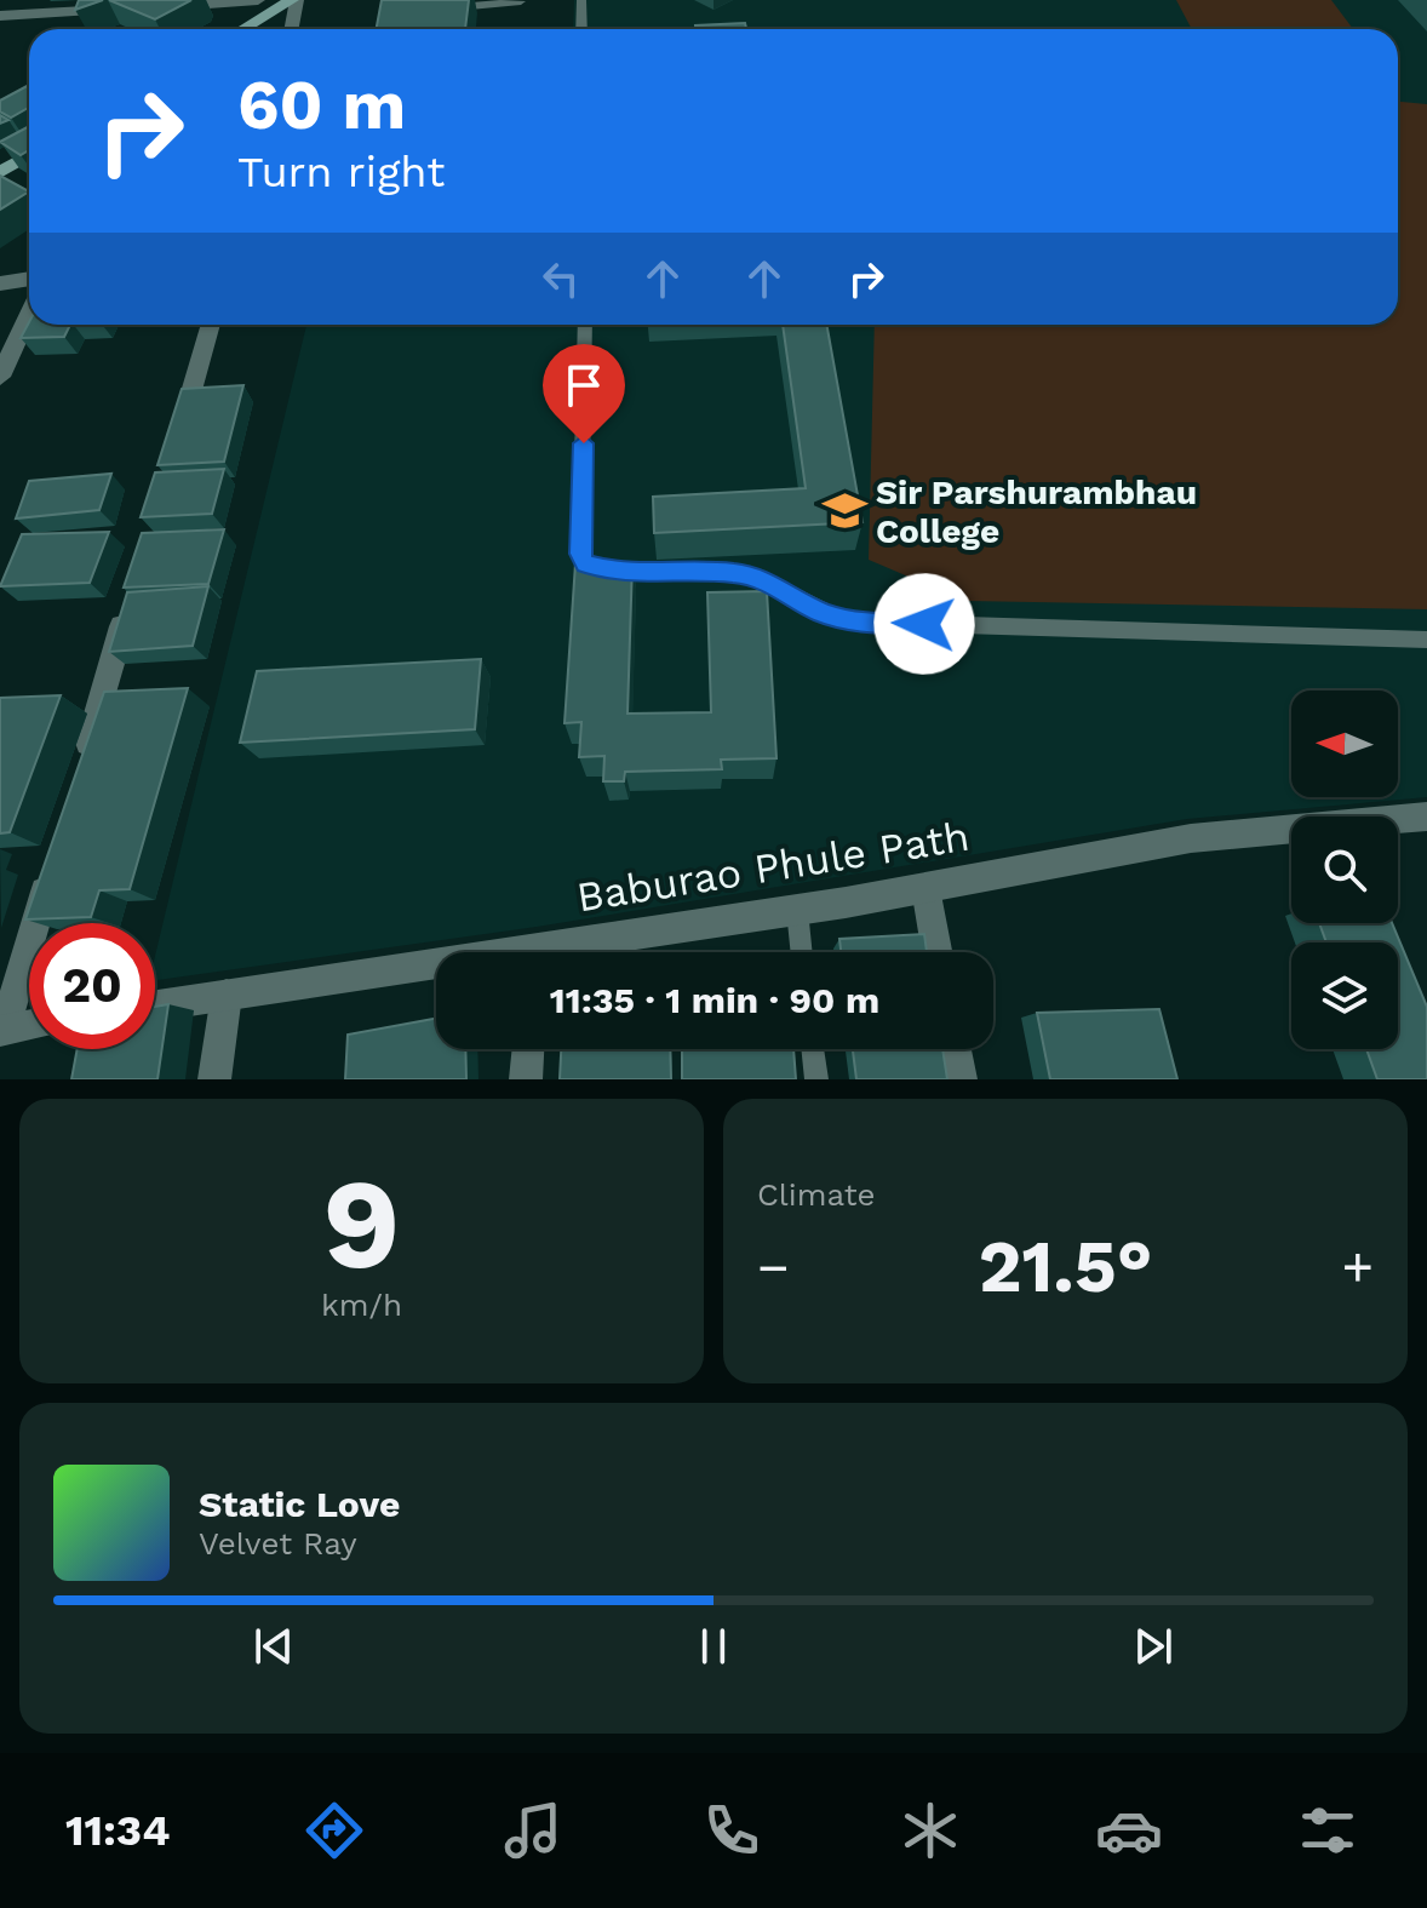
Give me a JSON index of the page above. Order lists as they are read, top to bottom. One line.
{"streets":{"street":["Baburao Phule Path"]},"places":{"school or university":["Sir Parshurambhau College"]},"north":"left","page":{"turn":["60 m","Turn right"],"limit":"20","trip":"11:35 · 1 min · 90 m","tile":[["9","km/h"],"Climate"],"heat":["−","21.5°","+"],"song":["Static Love","Velvet Ray"],"tabs":"11:34"}}
